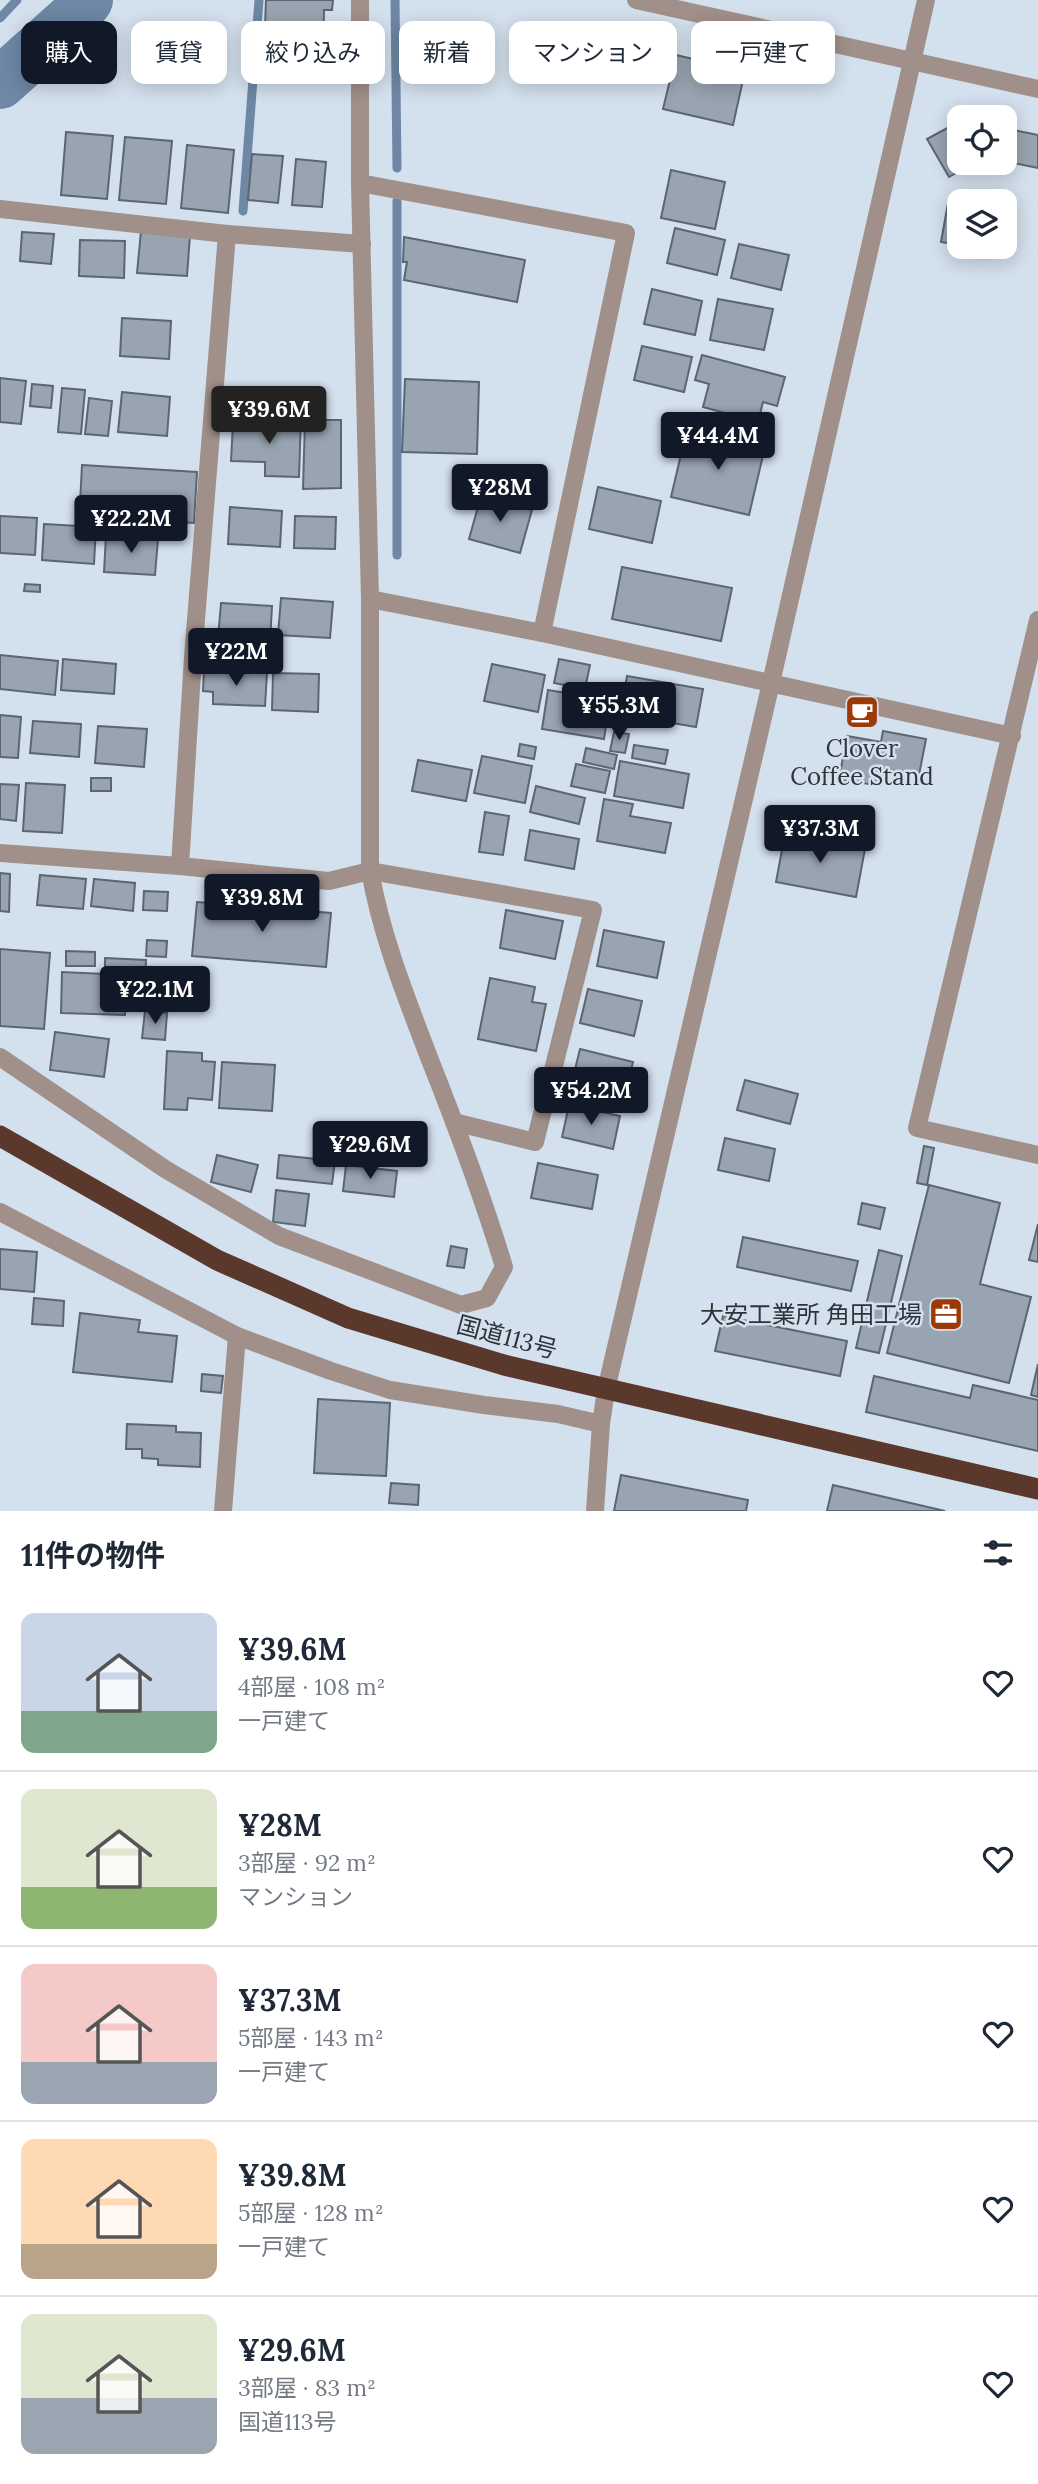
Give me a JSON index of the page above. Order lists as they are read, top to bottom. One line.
{"streets":{"highway":["国道113号"]},"places":{"cafe":["Clover Coffee Stand"],"office":["大安工業所 角田工場"]},"page":{"chip":["購入","賃貸","絞り込み","新着","マンション","一戸建て"],"price":["¥39.6M","¥44.4M","¥28M","¥22.2M","¥22M","¥55.3M","¥37.3M","¥39.8M","¥22.1M","¥54.2M","¥29.6M"],"heading":"11件の物件","list":[{"name":"¥39.6M","note":"4部屋 · 108 m² · 一戸建て"},{"name":"¥28M","note":"3部屋 · 92 m² · マンション"},{"name":"¥37.3M","note":"5部屋 · 143 m² · 一戸建て"},{"name":"¥39.8M","note":"5部屋 · 128 m² · 一戸建て"},{"name":"¥29.6M","note":"3部屋 · 83 m² · 国道113号"}]}}
